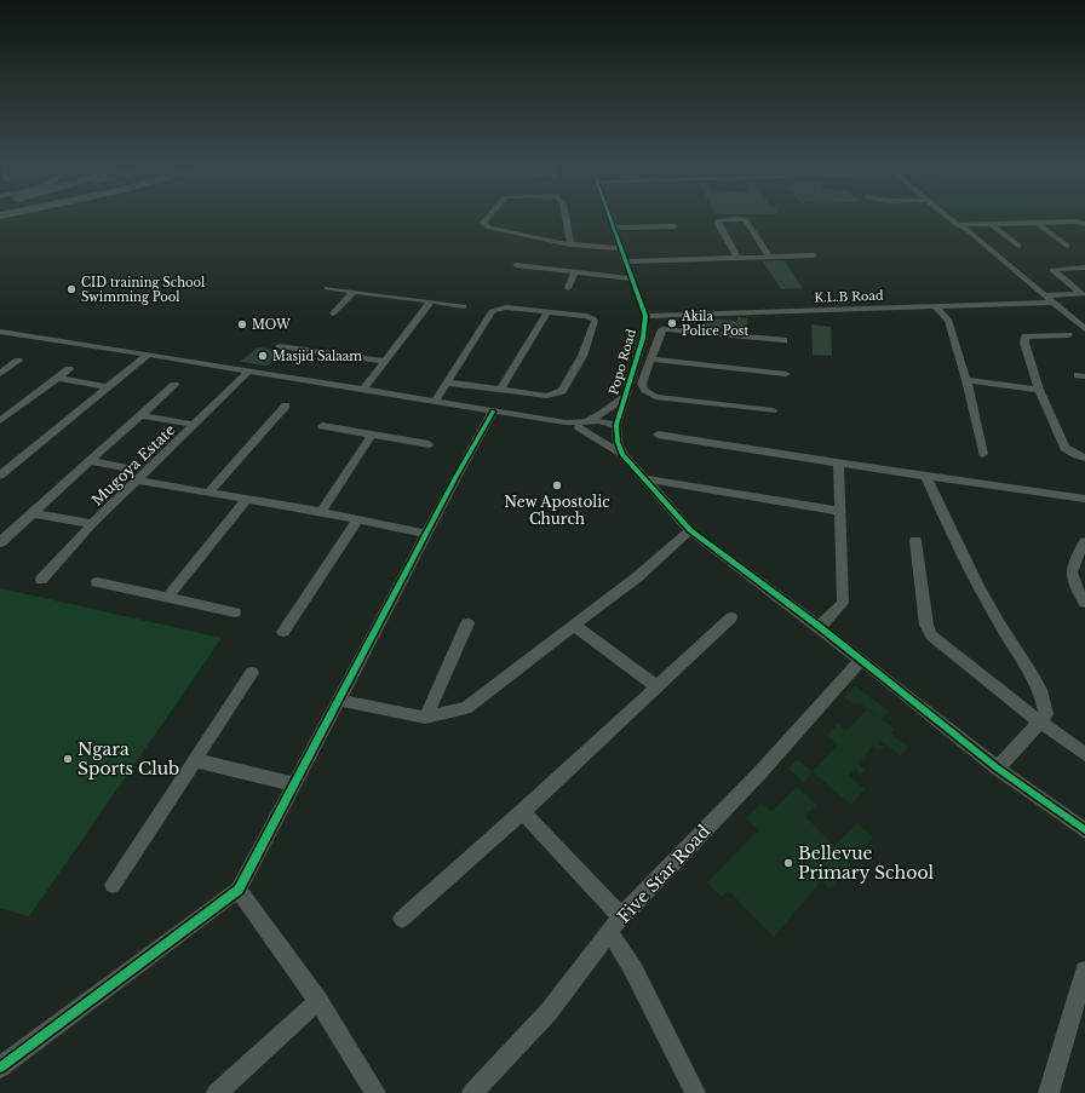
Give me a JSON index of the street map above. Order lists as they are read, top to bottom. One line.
{"streets":{"street":["K.L.B Road","Popo Road","Mugoya Estate","Five Star Road"]},"crossings":[["K.L.B Road","Popo Road"]],"places":["CID training School Swimming Pool","Akila Police Post","MOW","Masjid Salaam","New Apostolic Church","Ngara Sports Club","Bellevue Primary School"]}
